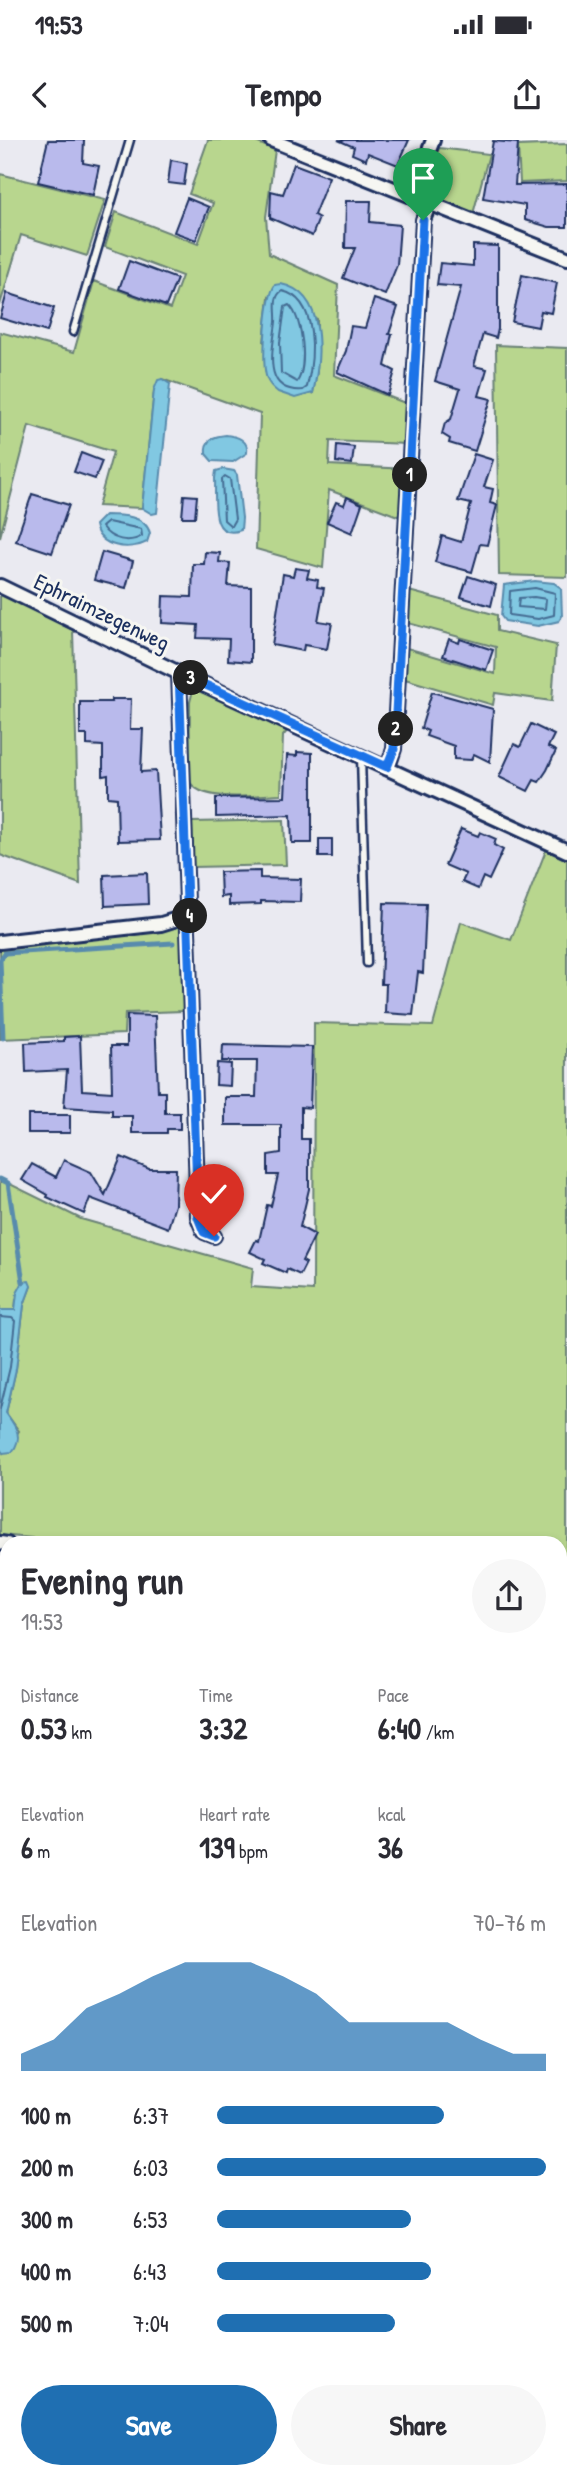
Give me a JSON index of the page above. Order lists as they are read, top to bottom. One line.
{"streets":{"street":["Ephraimzegenweg"]},"page":{"status":"19:53","header":"Tempo","pins":["1","3","2","4"],"heading":["Evening run","19:53"],"stats":[["Distance","0.53 km"],["Time","3:32"],["Pace","6:40 /km"],["Elevation","6 m"],["Heart rate","139 bpm"],["kcal","36"]],"chart":["Elevation","70–76 m"],"list":[{"name":"100 m","note":"6:37"},{"name":"200 m","note":"6:03"},{"name":"300 m","note":"6:53"},{"name":"400 m","note":"6:43"},{"name":"500 m","note":"7:04"}],"buttons":["Save","Share"]}}
